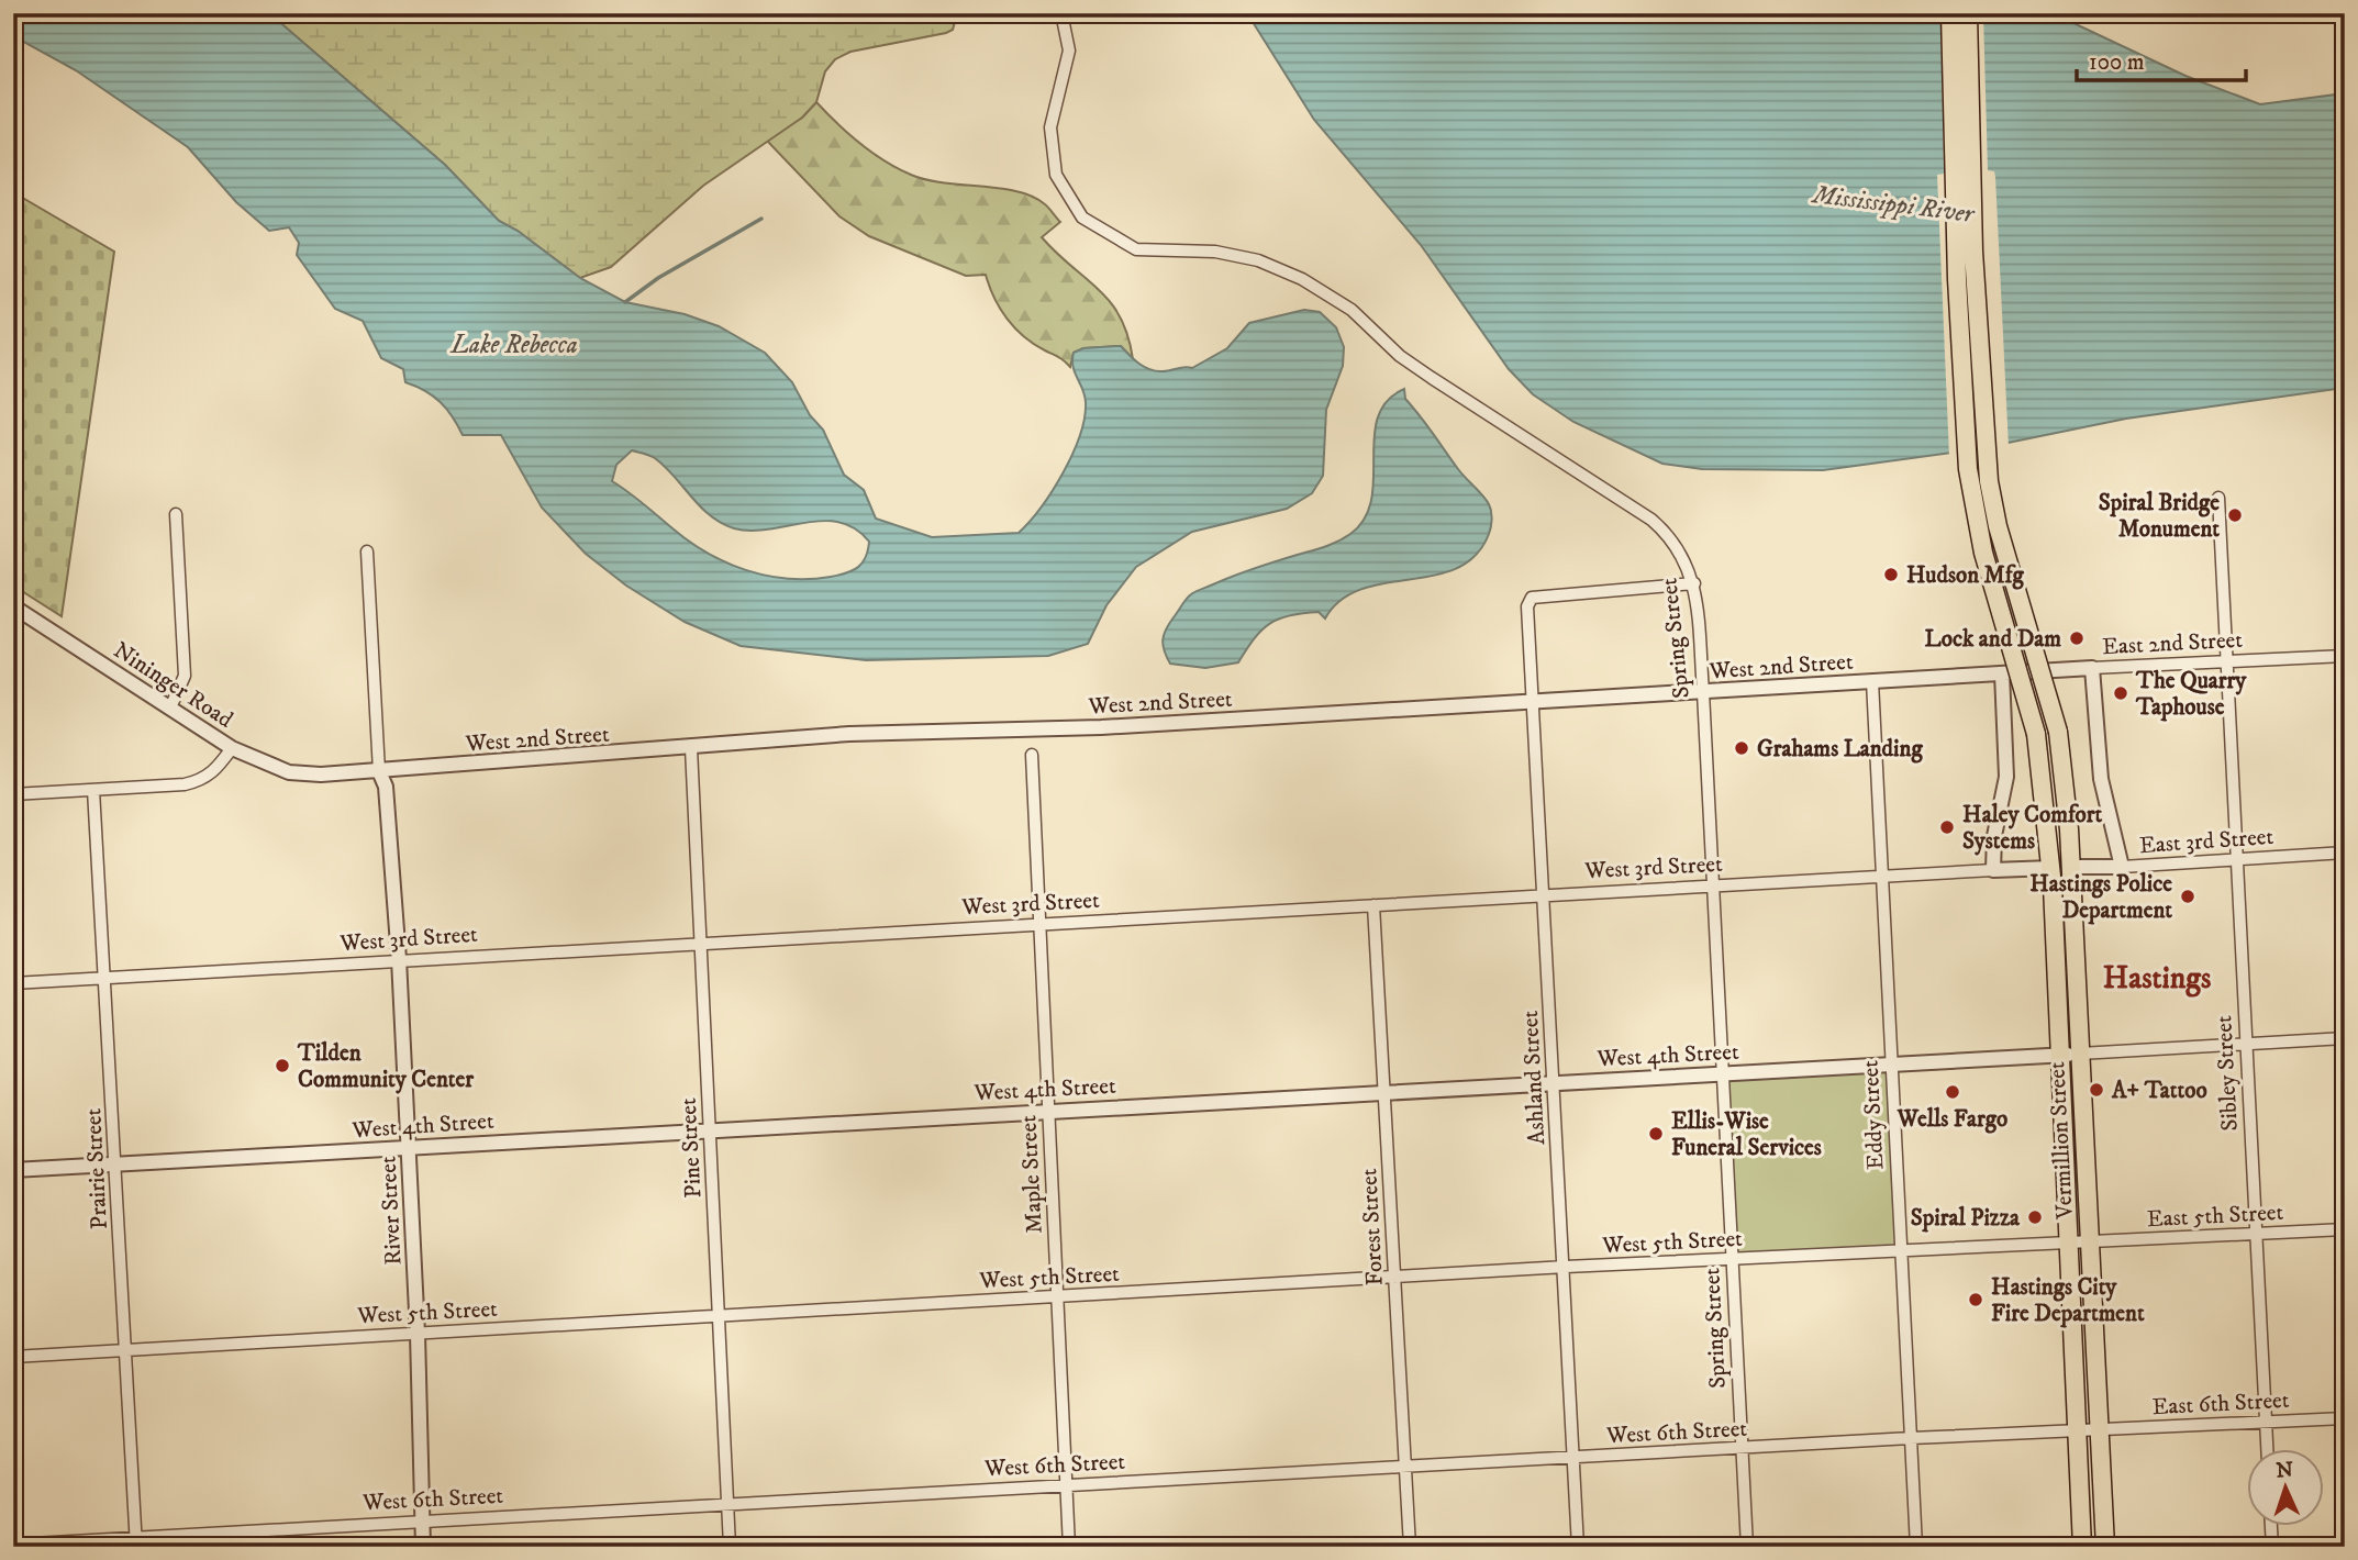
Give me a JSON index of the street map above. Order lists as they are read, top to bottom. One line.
{"streets":{"highway":["Vermillion Street"],"street":["Spring Street","East 2nd Street","West 2nd Street","Nininger Road","East 3rd Street","West 3rd Street","West 4th Street","Sibley Street","Ashland Street","Eddy Street","Pine Street","Prairie Street","Maple Street","River Street","East 5th Street","Forest Street","West 5th Street","East 6th Street","West 6th Street"]},"crossings":[["Spring Street","West 2nd Street"],["Spring Street","West 3rd Street"],["Spring Street","West 4th Street"],["Spring Street","Ashland Street"],["Spring Street","West 5th Street"],["Spring Street","West 6th Street"],["East 2nd Street","West 2nd Street"],["East 2nd Street","Sibley Street"],["West 2nd Street","Nininger Road"],["West 2nd Street","Ashland Street"],["West 2nd Street","Eddy Street"],["West 2nd Street","Pine Street"],["West 2nd Street","River Street"],["East 3rd Street","Sibley Street"],["East 3rd Street","Vermillion Street"],["West 3rd Street","Ashland Street"],["West 3rd Street","Eddy Street"],["West 3rd Street","Vermillion Street"],["West 3rd Street","Pine Street"],["West 3rd Street","Prairie Street"],["West 3rd Street","Maple Street"],["West 3rd Street","River Street"],["West 3rd Street","Forest Street"],["West 4th Street","Ashland Street"],["West 4th Street","Eddy Street"],["West 4th Street","Vermillion Street"],["West 4th Street","Pine Street"],["West 4th Street","Prairie Street"],["West 4th Street","Maple Street"],["West 4th Street","River Street"],["West 4th Street","Forest Street"],["Sibley Street","East 5th Street"],["Sibley Street","East 6th Street"],["Ashland Street","West 5th Street"],["Ashland Street","West 6th Street"],["Eddy Street","West 5th Street"],["Eddy Street","West 6th Street"],["Vermillion Street","East 5th Street"],["Vermillion Street","West 5th Street"],["Vermillion Street","East 6th Street"],["Vermillion Street","West 6th Street"],["Pine Street","West 5th Street"],["Pine Street","West 6th Street"],["Prairie Street","West 5th Street"],["Prairie Street","West 6th Street"],["Maple Street","West 5th Street"],["Maple Street","West 6th Street"],["River Street","West 5th Street"],["River Street","West 6th Street"],["East 5th Street","West 5th Street"],["Forest Street","West 5th Street"],["Forest Street","West 6th Street"],["East 6th Street","West 6th Street"]],"districts":["Hastings"],"water":["Mississippi River","Lake Rebecca"],"places":["Spiral Bridge Monument","Hudson Mfg","Lock and Dam","The Quarry Taphouse","Grahams Landing","Haley Comfort Systems","Hastings Police Department","Tilden Community Center","A+ Tattoo","Wells Fargo","Ellis-Wise Funeral Services","Spiral Pizza","Hastings City Fire Department"],"scale_bar":"100 m","north":"top"}
